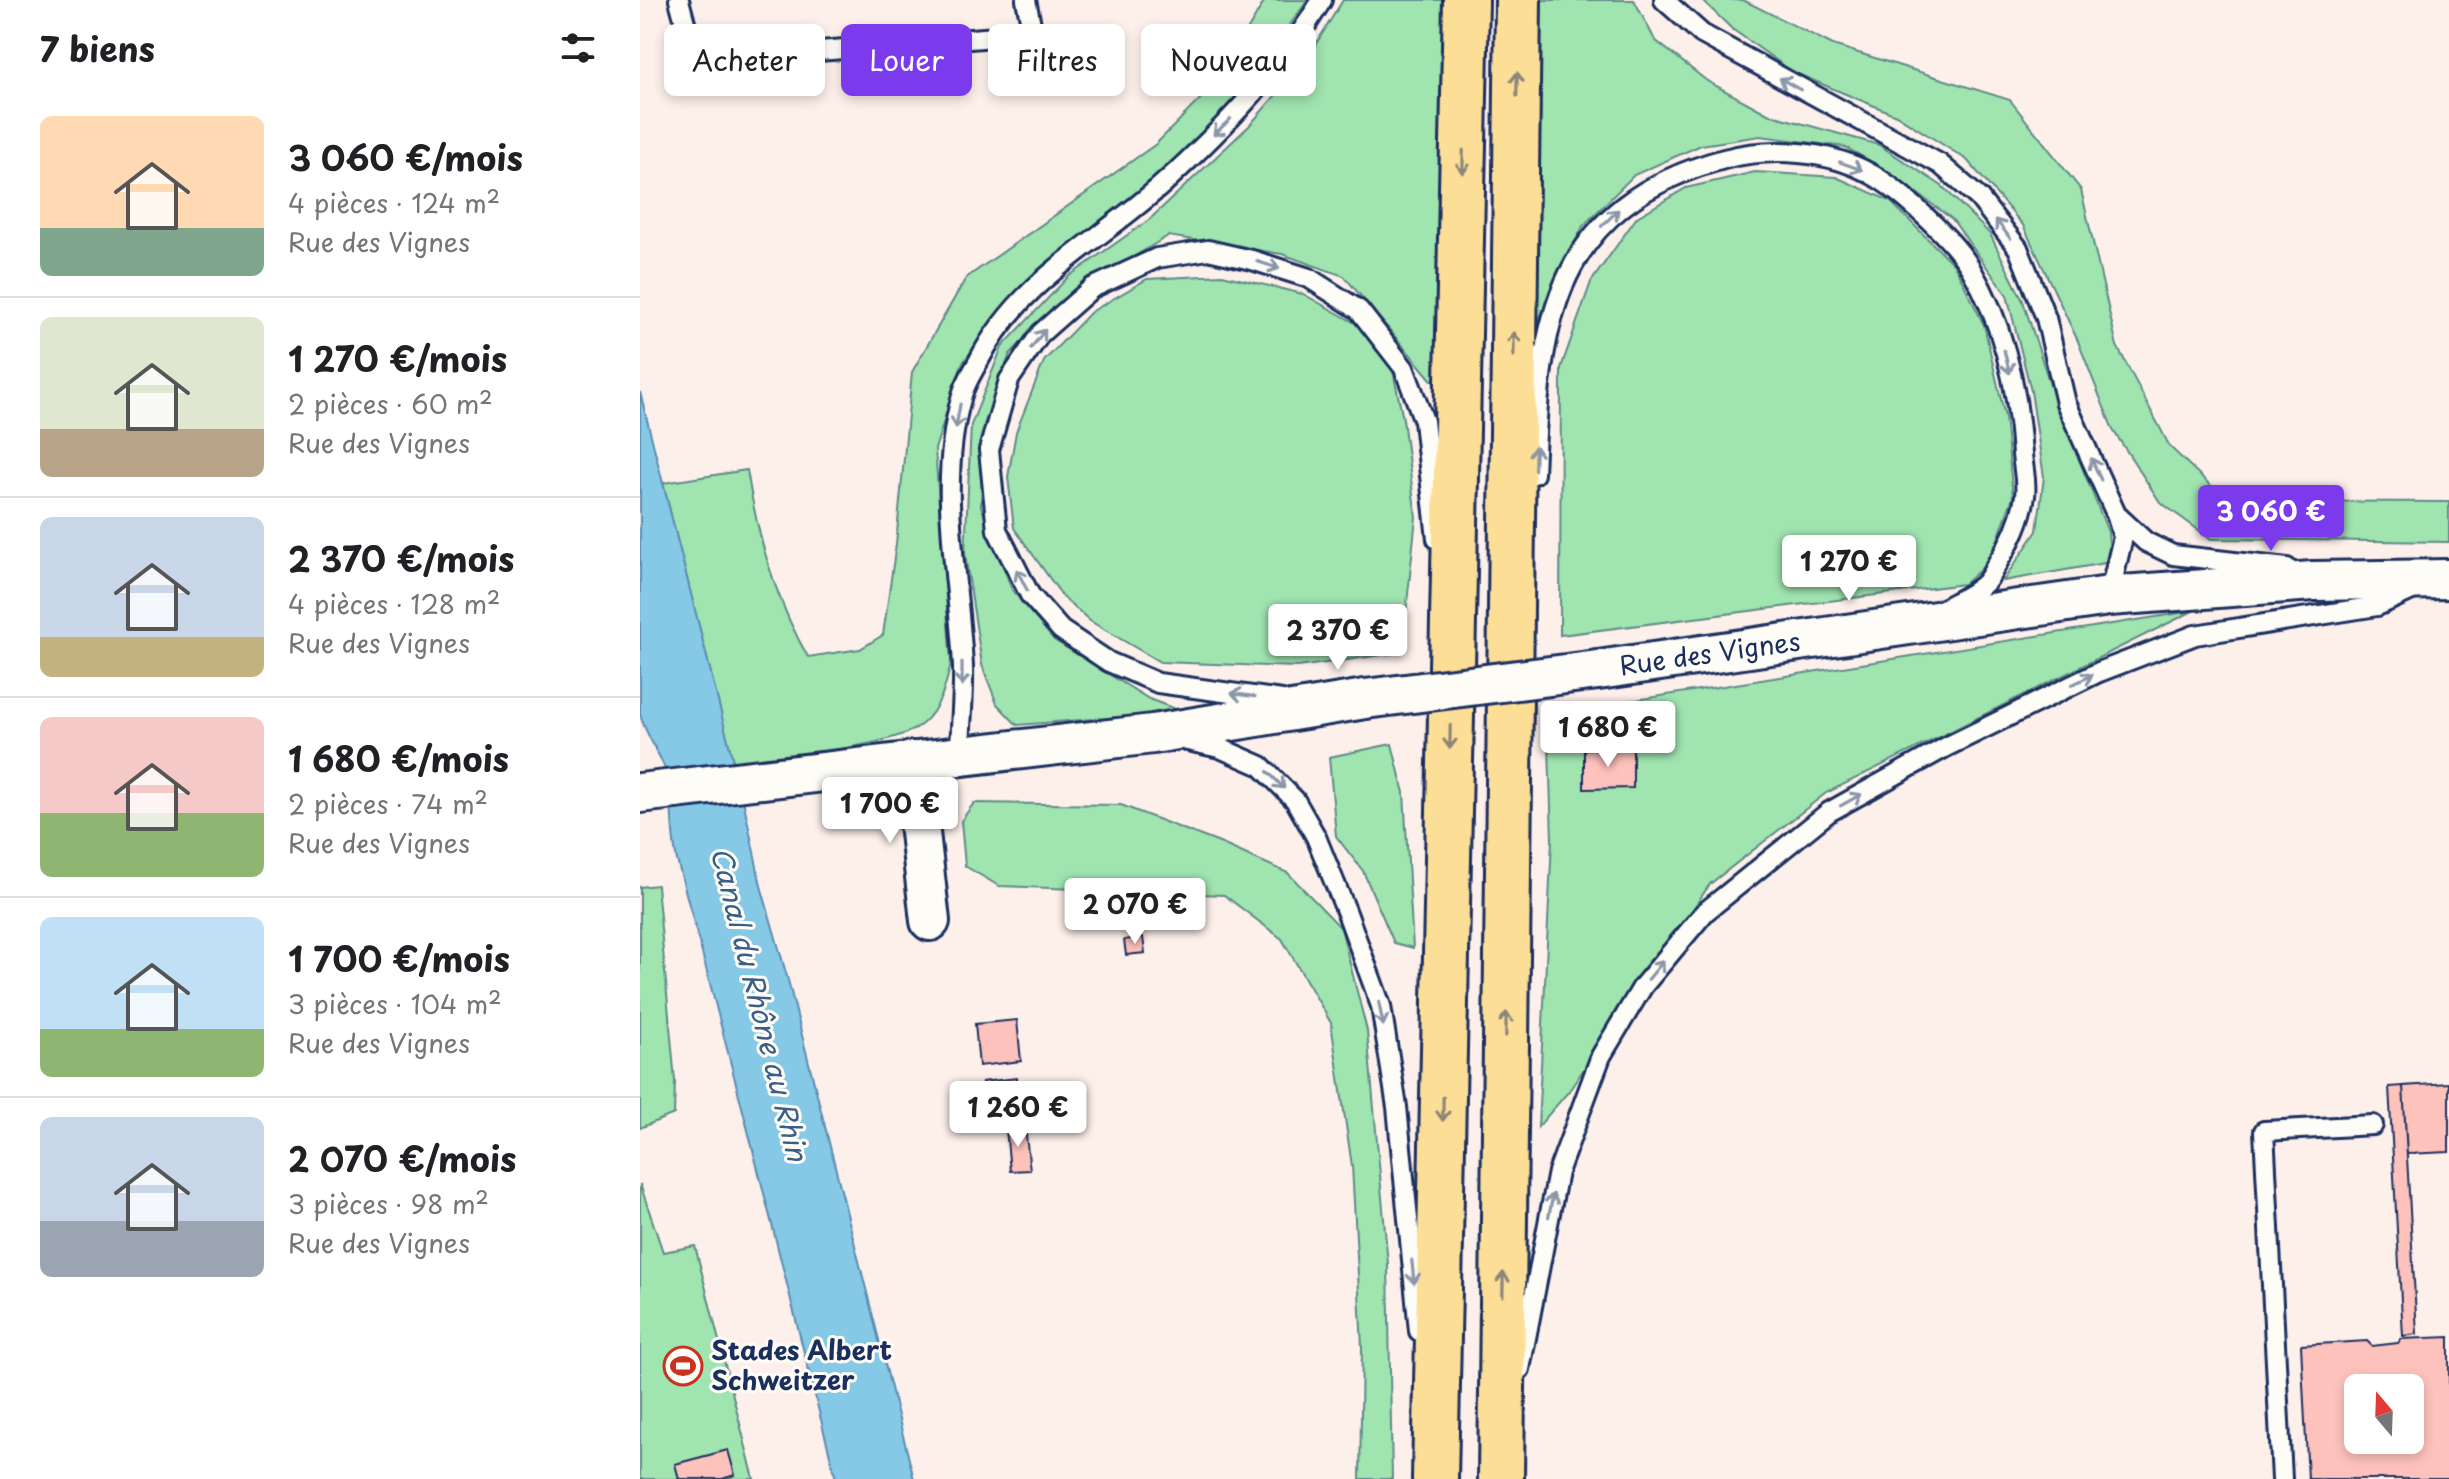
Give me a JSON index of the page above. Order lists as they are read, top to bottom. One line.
{"streets":{"street":["Rue des Vignes"]},"water":["Canal du Rhône au Rhin"],"places":{"sports":["Stades Albert Schweitzer"]},"north":"top","page":{"heading":"7 biens","chip":["Acheter","Louer","Filtres","Nouveau"],"list":[{"name":"3 060 €/mois","note":"4 pièces · 124 m² · Rue des Vignes"},{"name":"1 270 €/mois","note":"2 pièces · 60 m² · Rue des Vignes"},{"name":"2 370 €/mois","note":"4 pièces · 128 m² · Rue des Vignes"},{"name":"1 680 €/mois","note":"2 pièces · 74 m² · Rue des Vignes"},{"name":"1 700 €/mois","note":"3 pièces · 104 m² · Rue des Vignes"},{"name":"2 070 €/mois","note":"3 pièces · 98 m² · Rue des Vignes"}],"price":["3 060 €","1 270 €","2 370 €","1 680 €","1 700 €","2 070 €","1 260 €"]}}
